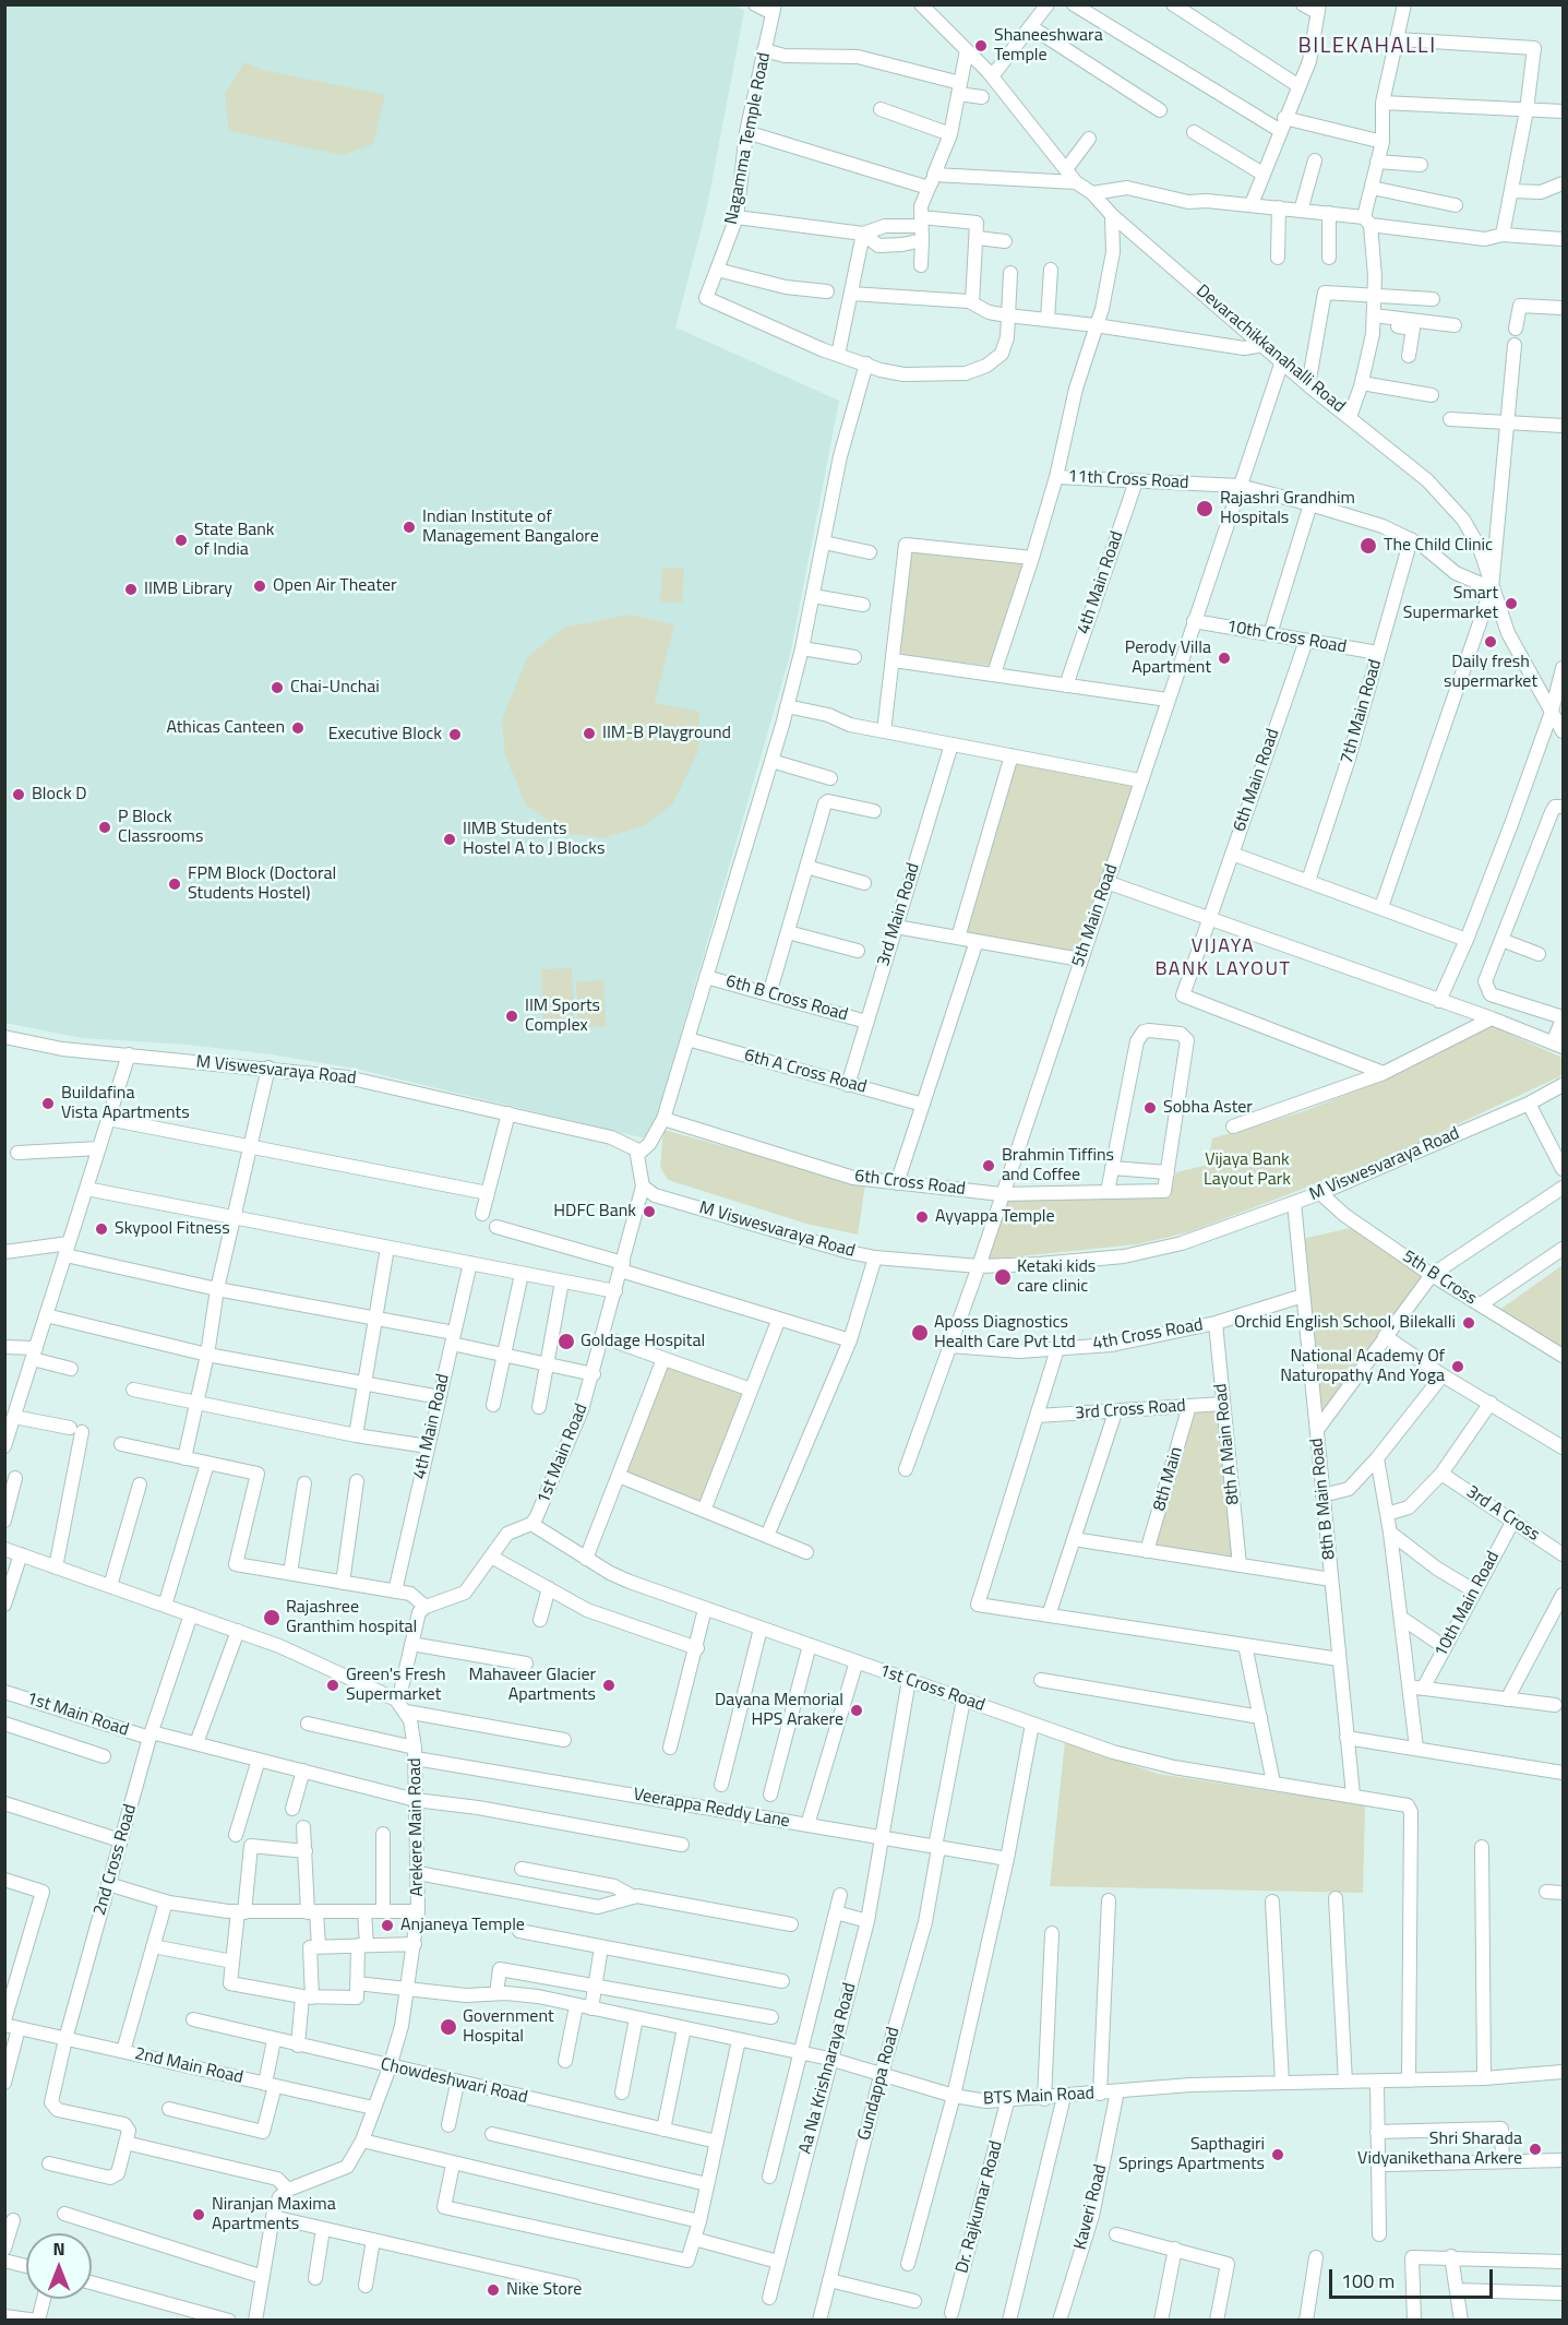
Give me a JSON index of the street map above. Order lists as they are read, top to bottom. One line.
{"streets":{"street":["Nagamma Temple Road","Devarachikkanahalli Road","11th Cross Road","4th Main Road","10th Cross Road","7th Main Road","6th Main Road","3rd Main Road","5th Main Road","6th B Cross Road","M Viswesvaraya Road","6th A Cross Road","6th Cross Road","5th B Cross","4th Cross Road","3rd Cross Road","8th A Main Road","1st Main Road","8th Main","8th B Main Road","3rd A Cross","10th Main Road","1st Cross Road","Veerappa Reddy Lane","Arekere Main Road","2nd Cross Road","2nd Main Road","Aa Na Krishnaraya Road","Chowdeshwari Road","Gundappa Road","BTS Main Road","Dr. Rajkumar Road","Kaveri Road"]},"crossings":[["Devarachikkanahalli Road","11th Cross Road"],["Devarachikkanahalli Road","5th Main Road"],["11th Cross Road","4th Main Road"],["11th Cross Road","7th Main Road"],["11th Cross Road","5th Main Road"],["10th Cross Road","7th Main Road"],["10th Cross Road","6th Main Road"],["10th Cross Road","5th Main Road"],["3rd Main Road","6th B Cross Road"],["3rd Main Road","6th A Cross Road"],["5th Main Road","M Viswesvaraya Road"],["5th Main Road","6th Cross Road"],["5th Main Road","4th Cross Road"],["M Viswesvaraya Road","5th B Cross"],["M Viswesvaraya Road","1st Main Road"],["M Viswesvaraya Road","8th B Main Road"],["4th Cross Road","8th A Main Road"],["4th Cross Road","8th B Main Road"],["3rd Cross Road","8th A Main Road"],["3rd Cross Road","8th Main"],["1st Main Road","1st Cross Road"],["1st Main Road","Arekere Main Road"],["1st Main Road","2nd Cross Road"],["8th B Main Road","1st Cross Road"],["3rd A Cross","10th Main Road"],["1st Cross Road","Aa Na Krishnaraya Road"],["1st Cross Road","Gundappa Road"],["1st Cross Road","BTS Main Road"],["Veerappa Reddy Lane","Arekere Main Road"],["Veerappa Reddy Lane","Aa Na Krishnaraya Road"],["Veerappa Reddy Lane","Gundappa Road"],["Arekere Main Road","2nd Main Road"],["Arekere Main Road","Chowdeshwari Road"],["Arekere Main Road","BTS Main Road"],["2nd Cross Road","2nd Main Road"],["Aa Na Krishnaraya Road","BTS Main Road"],["Gundappa Road","BTS Main Road"],["BTS Main Road","Dr. Rajkumar Road"],["BTS Main Road","Kaveri Road"]],"districts":["BILEKAHALLI","VIJAYA BANK LAYOUT"],"parks":["Vijaya Bank Layout Park"],"places":["Shaneeshwara Temple","Rajashri Grandhim Hospitals","Indian Institute of Management Bangalore","State Bank of India","The Child Clinic","Open Air Theater","IIMB Library","Smart Supermarket","Daily fresh supermarket","Perody Villa Apartment","Chai-Unchai","Athicas Canteen","IIM-B Playground","Executive Block","Block D","P Block Classrooms","IIMB Students Hostel A to J Blocks","FPM Block (Doctoral Students Hostel)","IIM Sports Complex","Buildafina Vista Apartments","Sobha Aster","Brahmin Tiffins and Coffee","HDFC Bank","Ayyappa Temple","Skypool Fitness","Ketaki kids care clinic","Orchid English School, Bilekalli","Aposs Diagnostics Health Care Pvt Ltd","Goldage Hospital","National Academy Of Naturopathy And Yoga","Rajashree Granthim hospital","Green's Fresh Supermarket","Mahaveer Glacier Apartments","Dayana Memorial HPS Arakere","Anjaneya Temple","Government Hospital","Shri Sharada Vidyanikethana Arkere","Sapthagiri Springs Apartments","Niranjan Maxima Apartments","Nike Store"],"scale_bar":"100 m","north":"top"}
